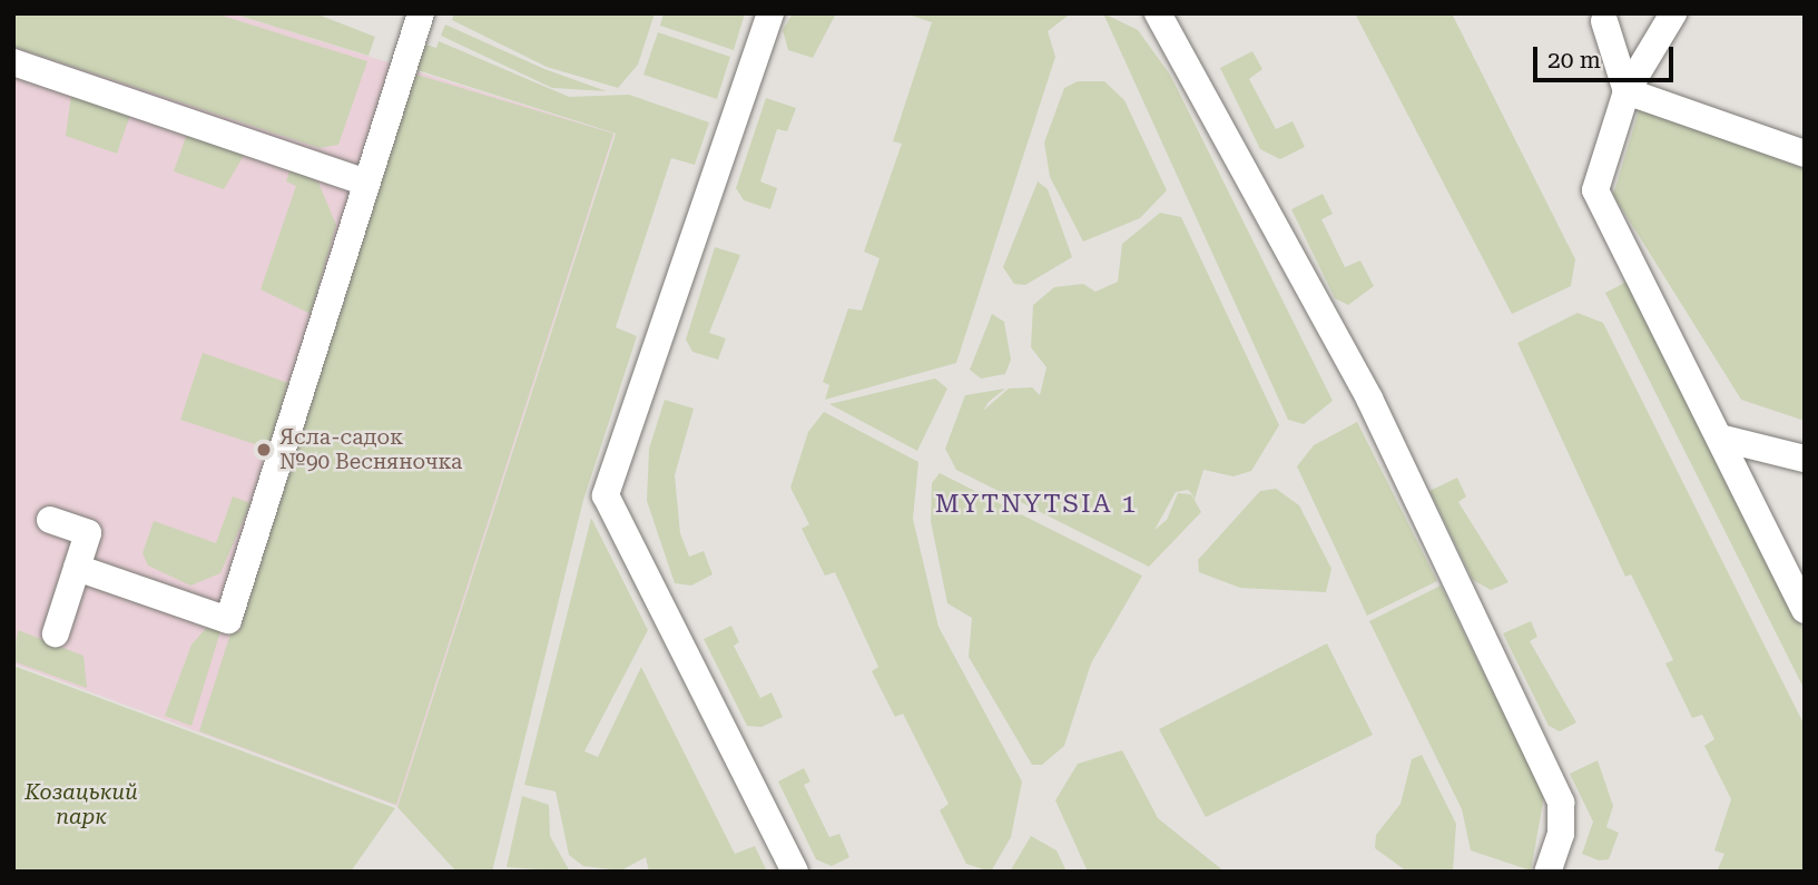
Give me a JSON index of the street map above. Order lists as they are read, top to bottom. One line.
{"districts":["MYTNYTSIA 1"],"parks":["Козацький парк"],"places":["Ясла-садок №90 Весняночка"],"scale_bar":"20 m"}
